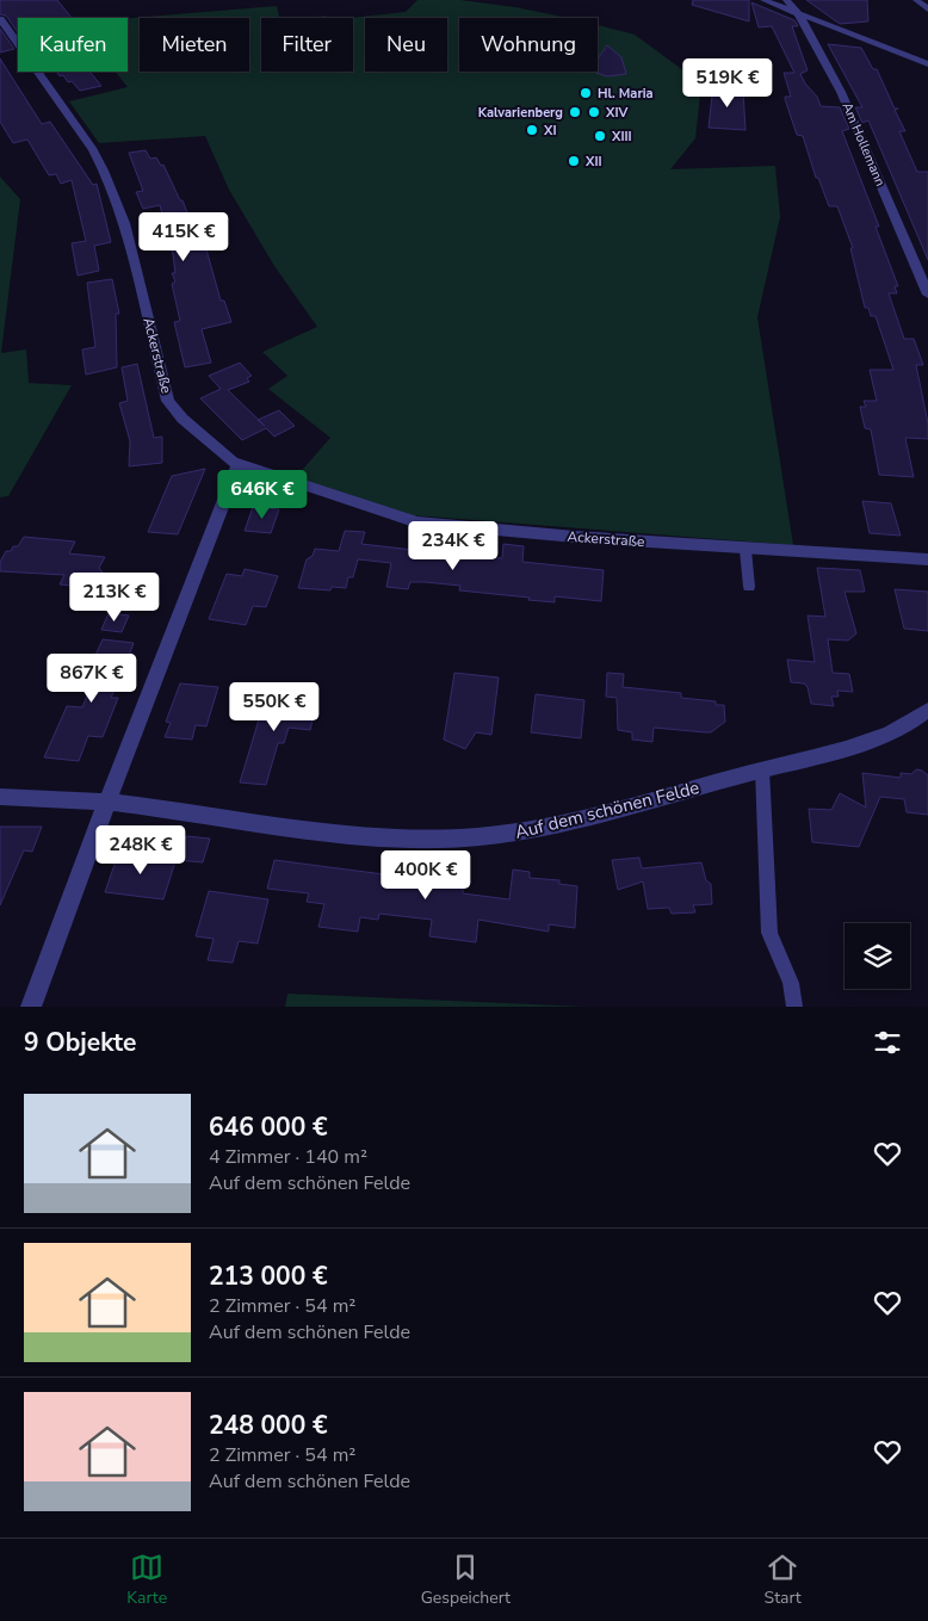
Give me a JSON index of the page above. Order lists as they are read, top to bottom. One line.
{"streets":{"street":["Am Hollemann","Ackerstraße","Auf dem schönen Felde"]},"places":["Hl. Maria","Kalvarienberg","XIV","XI","XIII","XII"],"page":{"chip":["Kaufen","Mieten","Filter","Neu","Wohnung"],"price":["519K €","415K €","646K €","234K €","213K €","867K €","550K €","248K €","400K €"],"heading":"9 Objekte","list":[{"name":"646 000 €","note":"4 Zimmer · 140 m² · Auf dem schönen Felde"},{"name":"213 000 €","note":"2 Zimmer · 54 m² · Auf dem schönen Felde"},{"name":"248 000 €","note":"2 Zimmer · 54 m² · Auf dem schönen Felde"}],"tabs":["Karte","Gespeichert","Start"]}}
